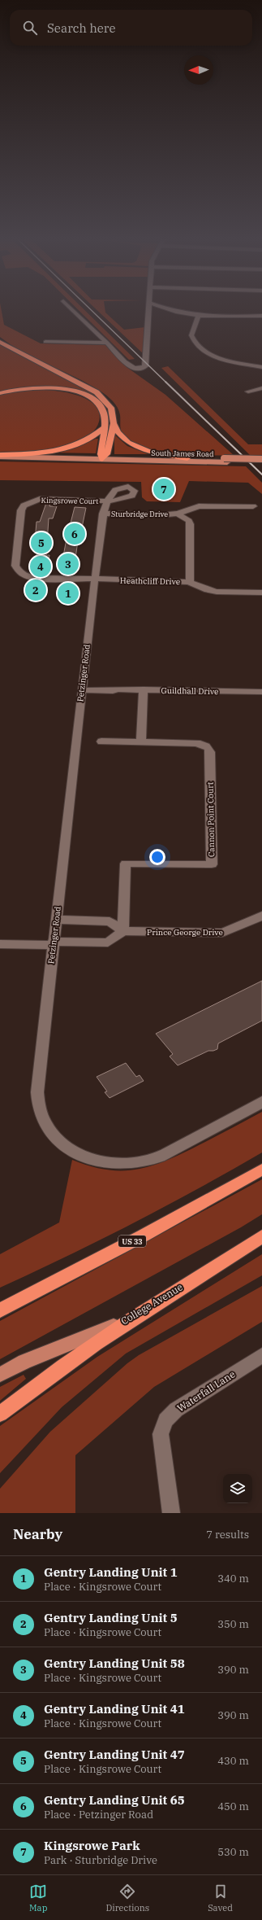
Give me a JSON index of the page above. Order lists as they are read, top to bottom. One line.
{"streets":{"highway":["US 33","College Avenue"],"main road":["South James Road"],"street":["Kingsrowe Court","Sturbridge Drive","Heathcliff Drive","Petzinger Road","Guildhall Drive","Cannon Point Court","Prince George Drive","Waterfall Lane"]},"crossings":[["Kingsrowe Court","Heathcliff Drive"],["Kingsrowe Court","Petzinger Road"],["Sturbridge Drive","Petzinger Road"],["Heathcliff Drive","Petzinger Road"],["Petzinger Road","Guildhall Drive"],["Cannon Point Court","Prince George Drive"]],"north":"left","page":{"search":"Search here","pins":["7","6","5","3","4","2","1"],"heading":["Nearby","7 results"],"list":[{"mark":"1","name":"Gentry Landing Unit 1","note":"Place · Kingsrowe Court","value":"340 m"},{"mark":"2","name":"Gentry Landing Unit 5","note":"Place · Kingsrowe Court","value":"350 m"},{"mark":"3","name":"Gentry Landing Unit 58","note":"Place · Kingsrowe Court","value":"390 m"},{"mark":"4","name":"Gentry Landing Unit 41","note":"Place · Kingsrowe Court","value":"390 m"},{"mark":"5","name":"Gentry Landing Unit 47","note":"Place · Kingsrowe Court","value":"430 m"},{"mark":"6","name":"Gentry Landing Unit 65","note":"Place · Petzinger Road","value":"450 m"},{"mark":"7","name":"Kingsrowe Park","note":"Park · Sturbridge Drive","value":"530 m"}],"nav":["Map","Directions","Saved"]}}
